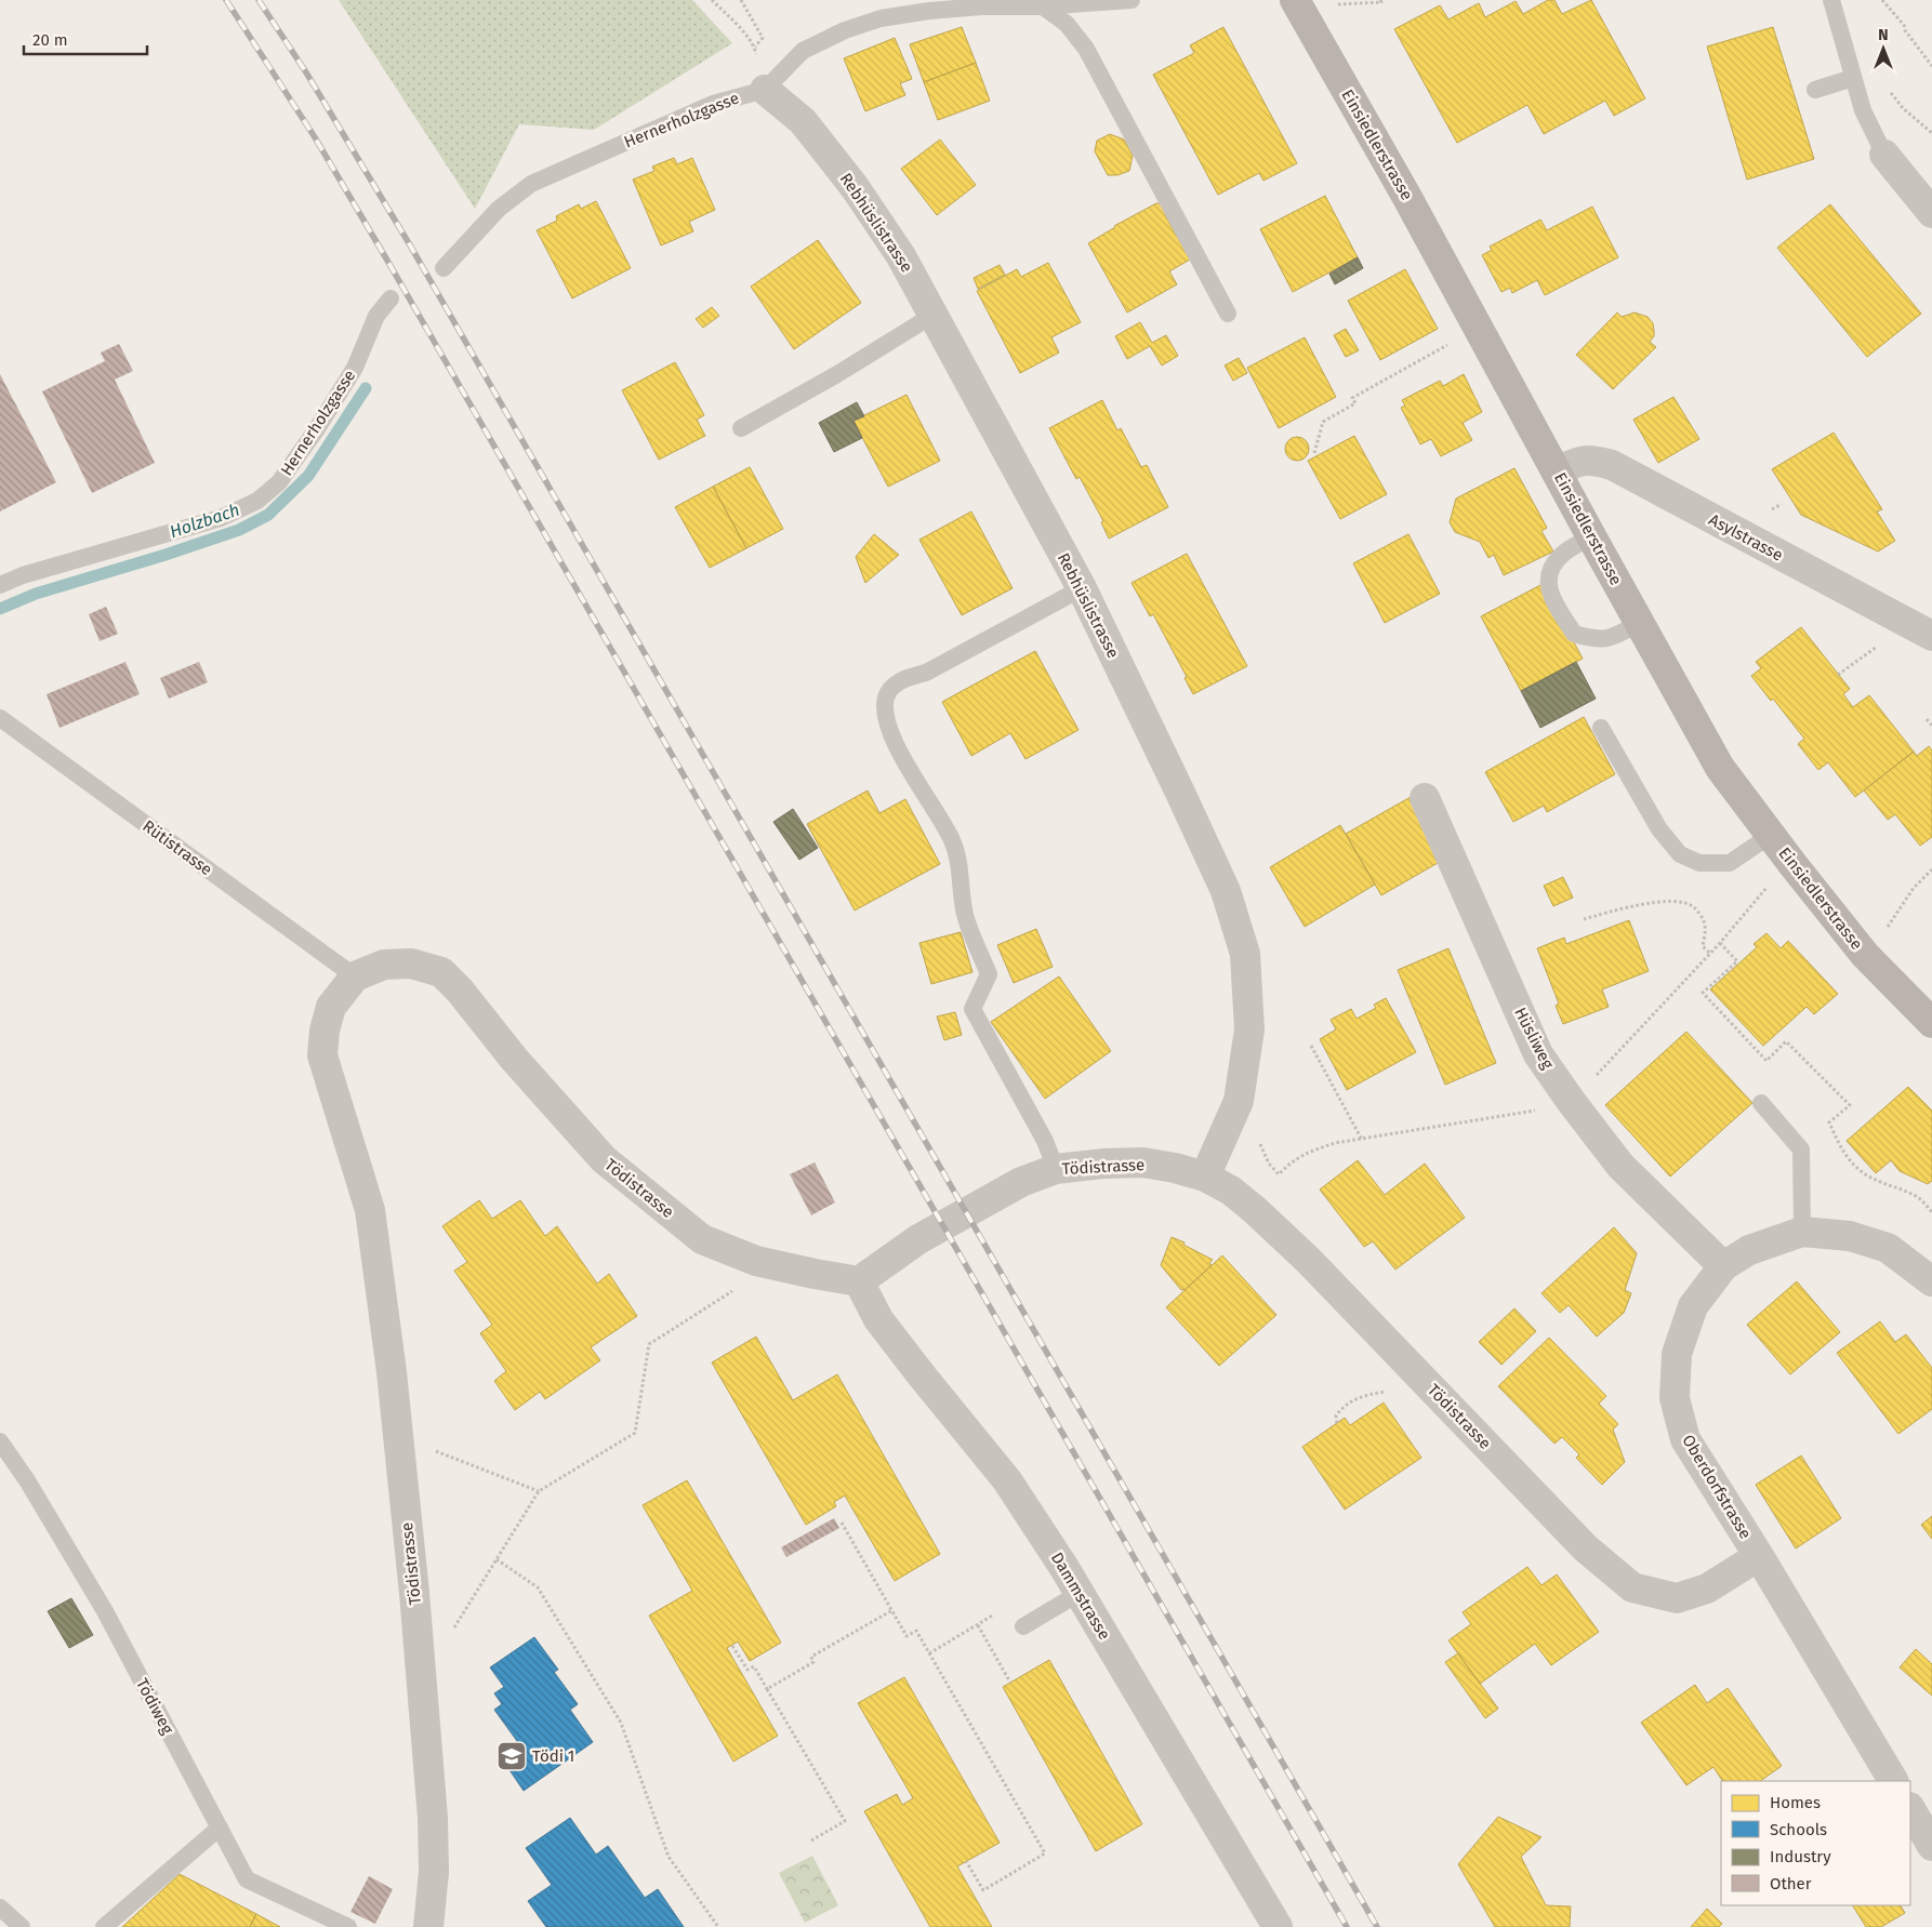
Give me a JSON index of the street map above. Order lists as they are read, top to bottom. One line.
{"streets":{"main road":["Einsiedlerstrasse"],"street":["Rebhüslistrasse","Asylstrasse","Hüsliweg","Tödistrasse","Oberdorfstrasse","Dammstrasse"],"lane":["Hernerholzgasse","Rütistrasse","Tödiweg"]},"crossings":[["Hernerholzgasse","Rebhüslistrasse"],["Einsiedlerstrasse","Asylstrasse"],["Rebhüslistrasse","Tödistrasse"],["Rütistrasse","Tödistrasse"],["Hüsliweg","Oberdorfstrasse"],["Tödistrasse","Oberdorfstrasse"],["Tödistrasse","Dammstrasse"]],"water":["Holzbach"],"places":{"school or university":["Tödi 1"]},"legend":["Homes","Schools","Industry","Other"],"scale_bar":"20 m","north":"top"}
